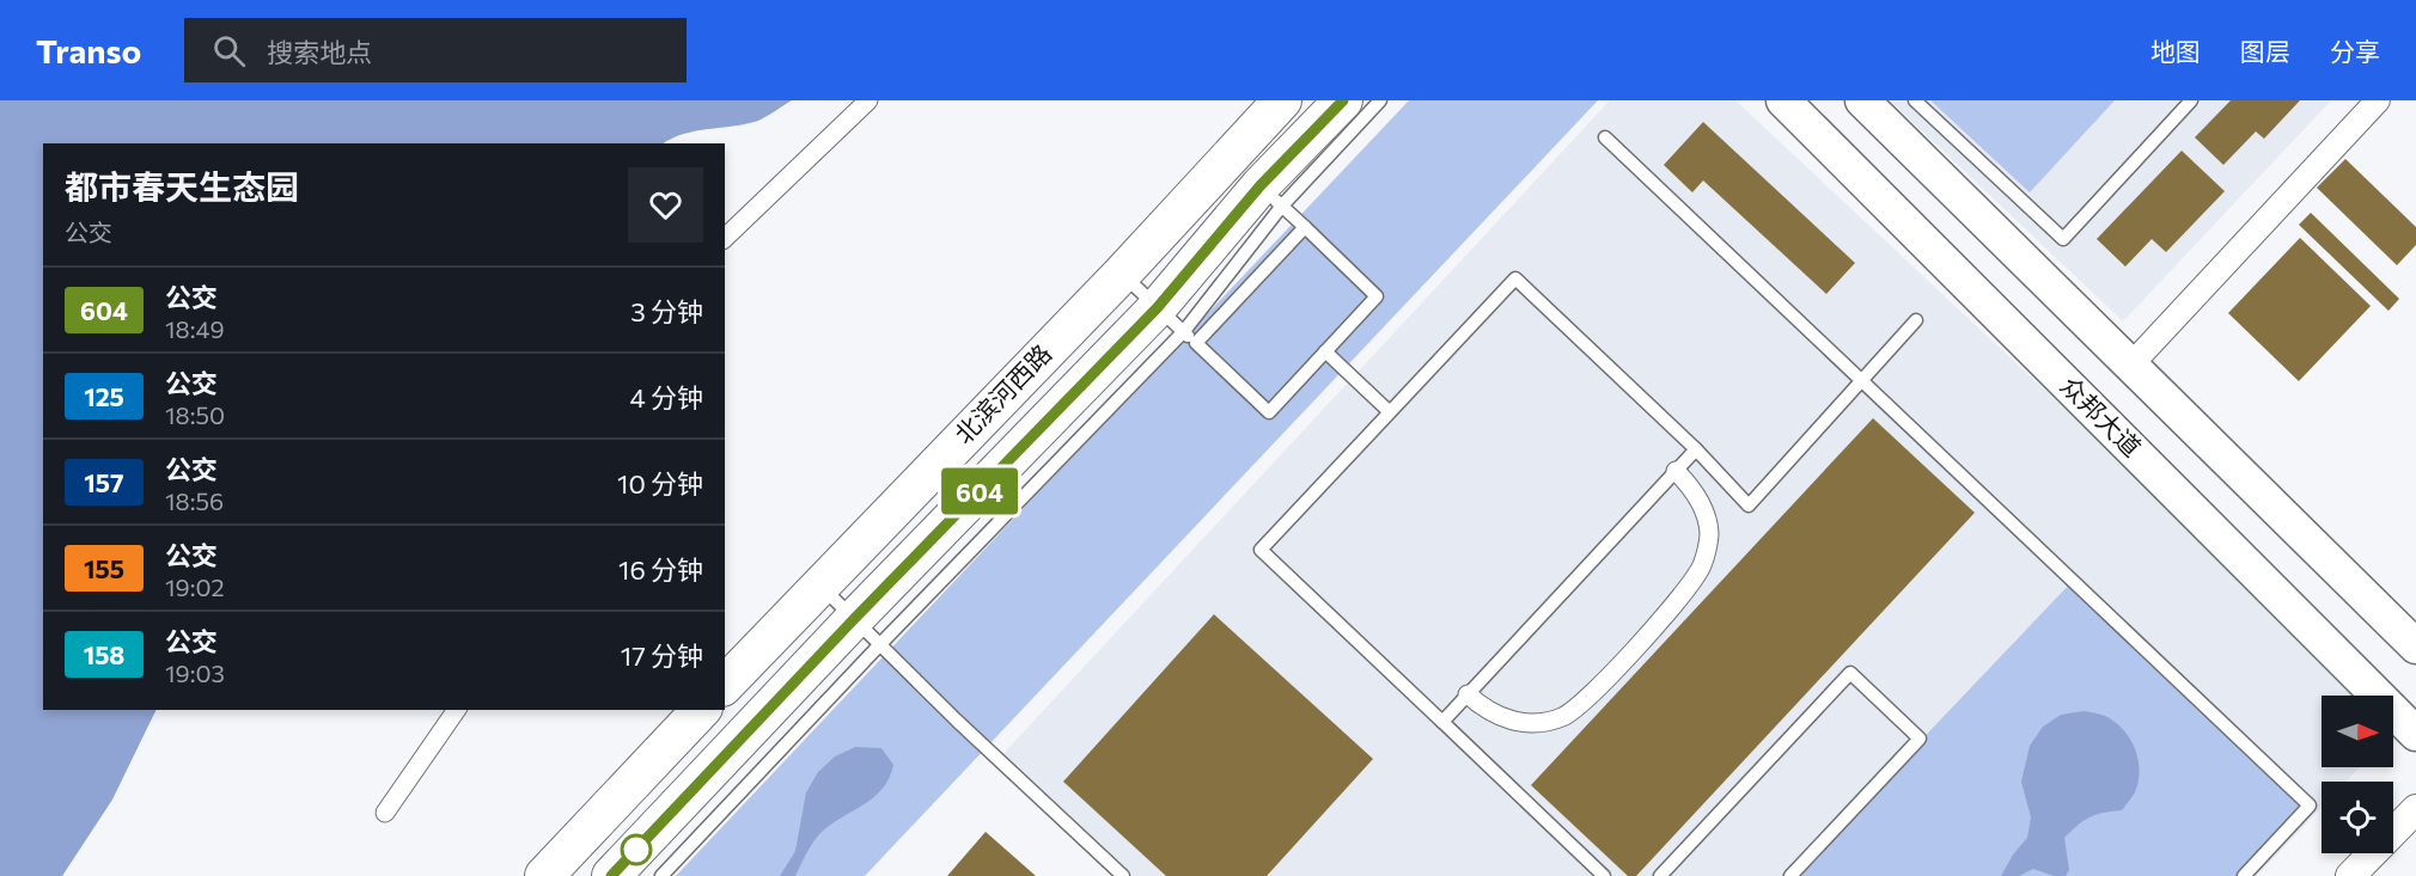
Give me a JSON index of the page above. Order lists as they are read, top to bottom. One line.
{"streets":{"main road":["北滨河西路","众邦大道"]},"lines":["bus line 604"],"north":"right","page":{"header":"Transo","search":"搜索地点","nav":["地图","图层","分享"],"on_map":"604","heading":["都市春天生态园","公交"],"list":[{"mark":"604","name":"公交","note":"18:49","value":"3 分钟"},{"mark":"125","name":"公交","note":"18:50","value":"4 分钟"},{"mark":"157","name":"公交","note":"18:56","value":"10 分钟"},{"mark":"155","name":"公交","note":"19:02","value":"16 分钟"},{"mark":"158","name":"公交","note":"19:03","value":"17 分钟"}]}}
